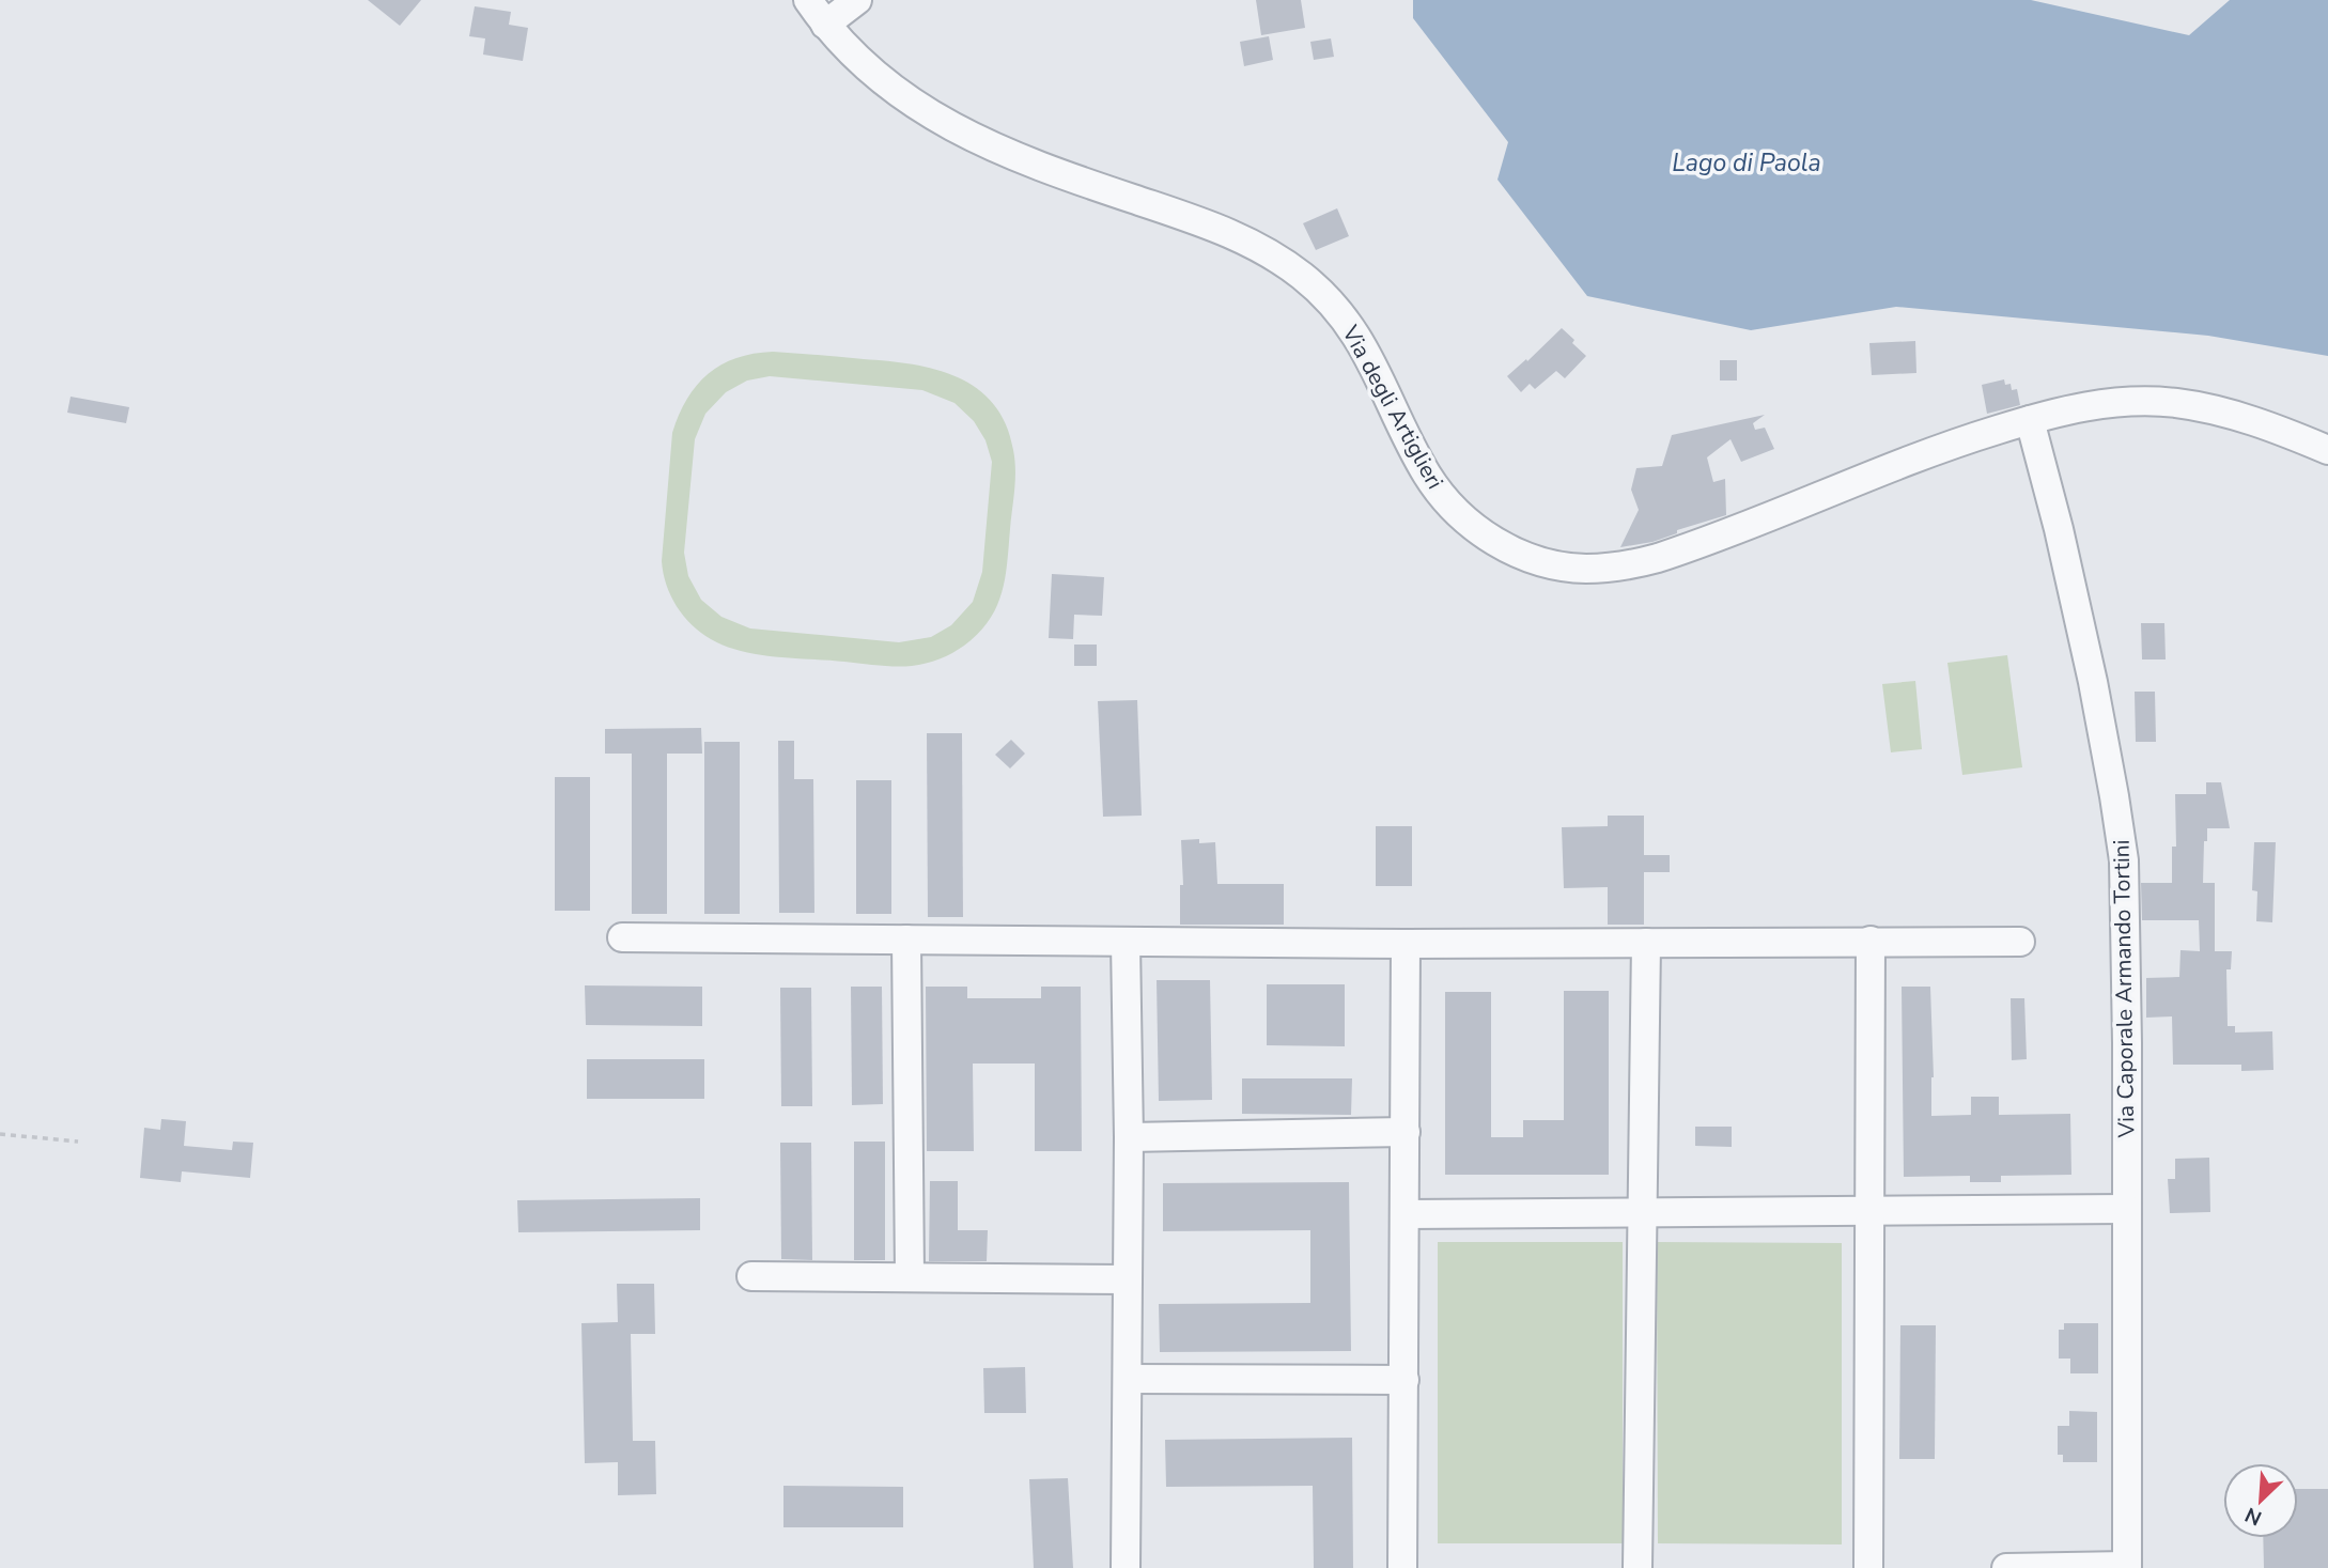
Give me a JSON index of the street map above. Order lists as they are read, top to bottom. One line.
{"streets":{"street":["Via degli Artiglieri","Via Caporale Armando Tortini"]},"crossings":[["Via degli Artiglieri","Via Caporale Armando Tortini"]],"water":["Lago di Paola"],"north":"bottom left"}
